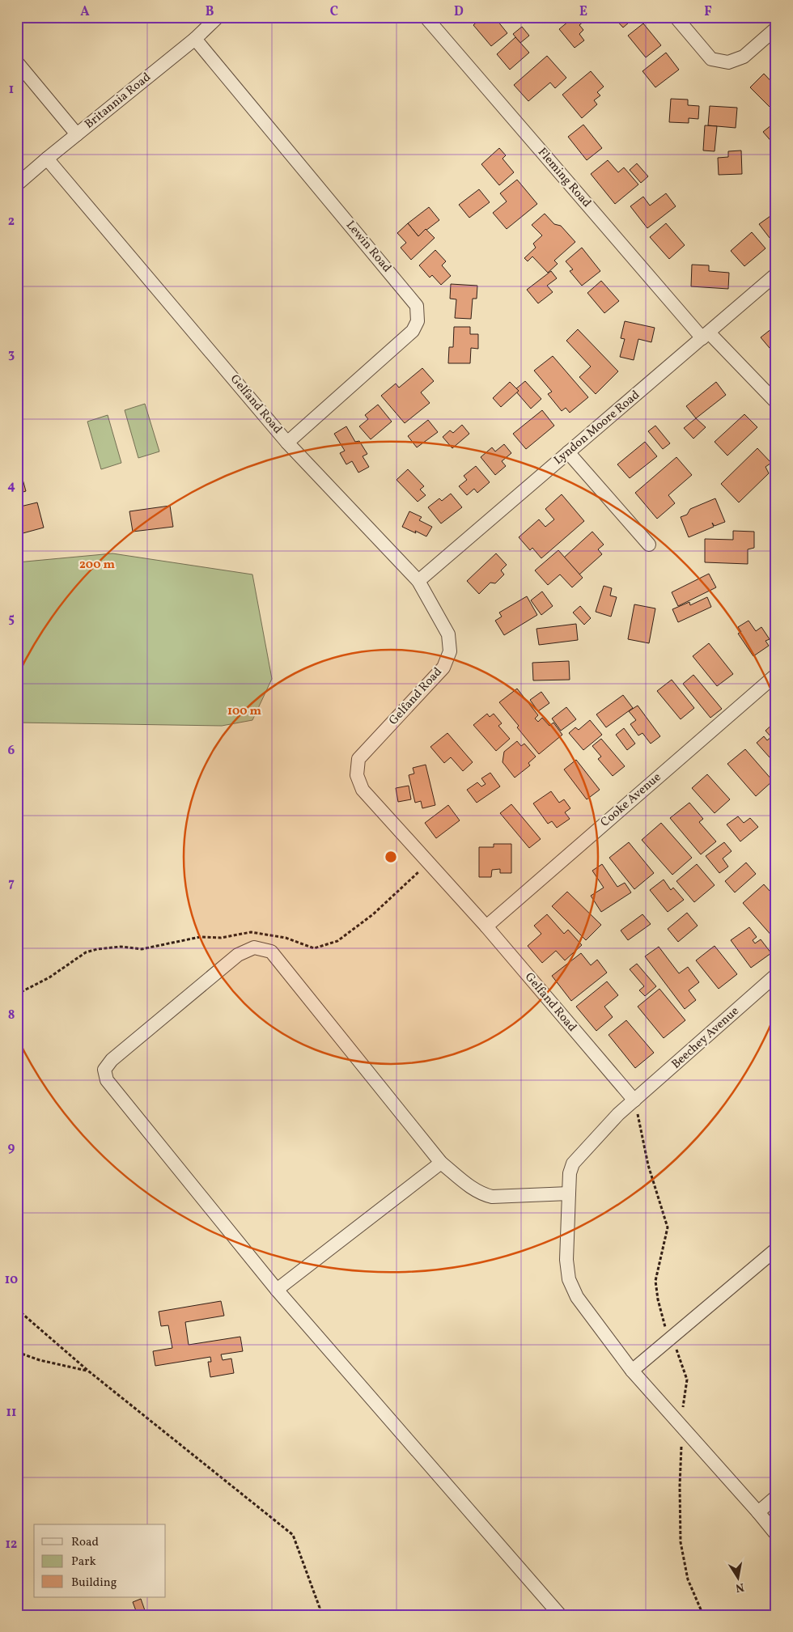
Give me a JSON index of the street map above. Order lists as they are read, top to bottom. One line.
{"streets":{"street":["Britannia Road","Fleming Road","Lewin Road","Gelfand Road","Lyndon Moore Road","Cooke Avenue","Beechey Avenue"]},"crossings":[["Britannia Road","Lewin Road"],["Britannia Road","Gelfand Road"],["Fleming Road","Lyndon Moore Road"],["Lewin Road","Gelfand Road"],["Gelfand Road","Lyndon Moore Road"],["Gelfand Road","Cooke Avenue"],["Gelfand Road","Beechey Avenue"]],"legend":["Road","Park","Building"],"north":"bottom","grid":{"columns":["A","B","C","D","E","F"],"rows":["1","2","3","4","5","6","7","8","9","10","11","12"]},"rings":["200 m","100 m"]}
